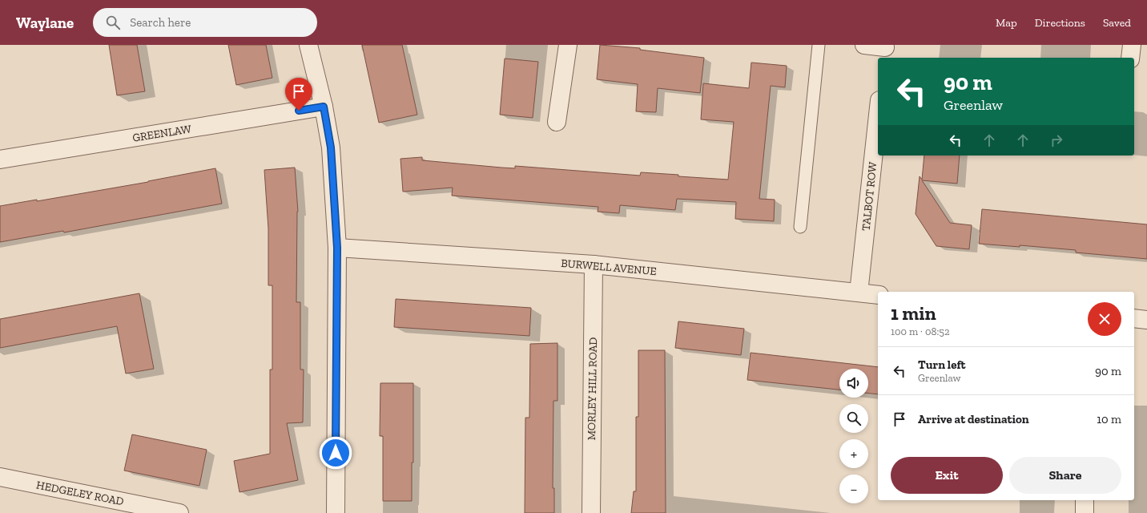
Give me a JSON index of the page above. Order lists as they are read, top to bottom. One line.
{"streets":{"street":["GREENLAW","TALBOT ROW","BURWELL AVENUE","MORLEY HILL ROAD","HEDGELEY ROAD"]},"crossings":[["TALBOT ROW","BURWELL AVENUE"],["BURWELL AVENUE","MORLEY HILL ROAD"]],"page":{"header":"Waylane","search":"Search here","nav":["Map","Directions","Saved"],"turn":["90 m","Greenlaw"],"heading":["1 min","100 m · 08:52"],"list":[{"name":"Turn left","note":"Greenlaw","value":"90 m"},{"name":"Arrive at destination","value":"10 m"}],"map_buttons":["+","−"],"buttons":["Exit","Share"]}}
